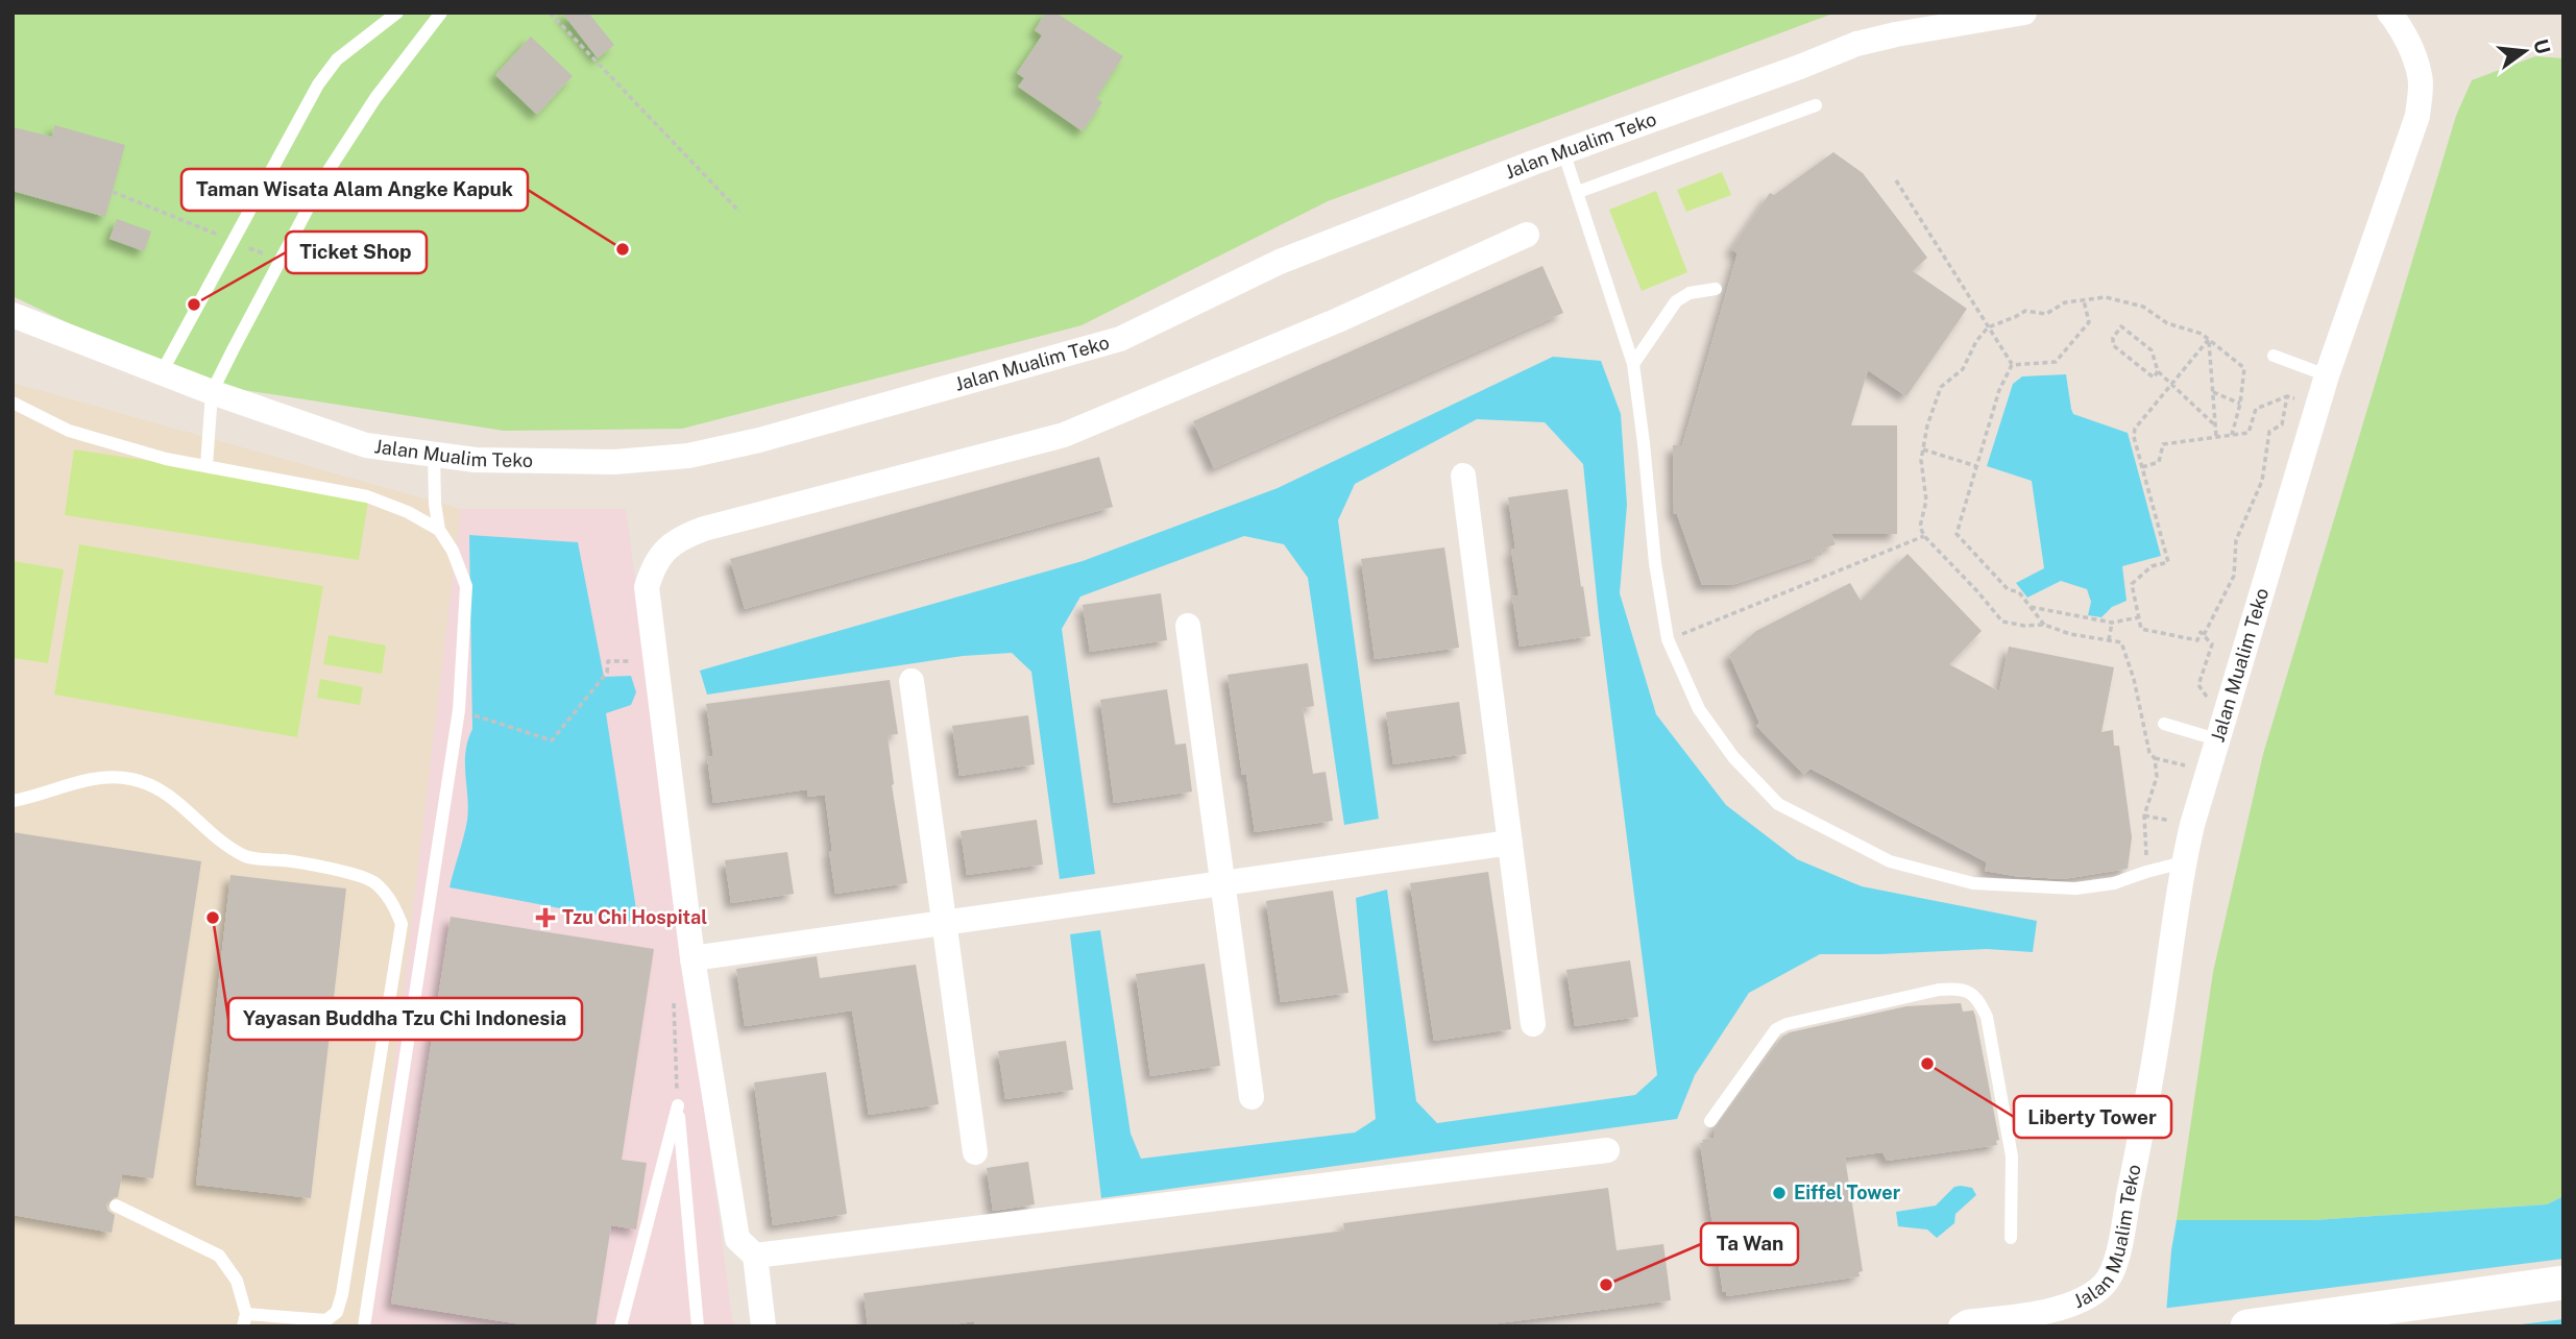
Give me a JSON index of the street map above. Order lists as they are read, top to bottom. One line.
{"streets":{"street":["Jalan Mualim Teko"]},"places":{"other":["Taman Wisata Alam Angke Kapuk","Ticket Shop","Yayasan Buddha Tzu Chi Indonesia","Liberty Tower","Eiffel Tower","Ta Wan"],"health":["Tzu Chi Hospital"]},"north":"right"}
